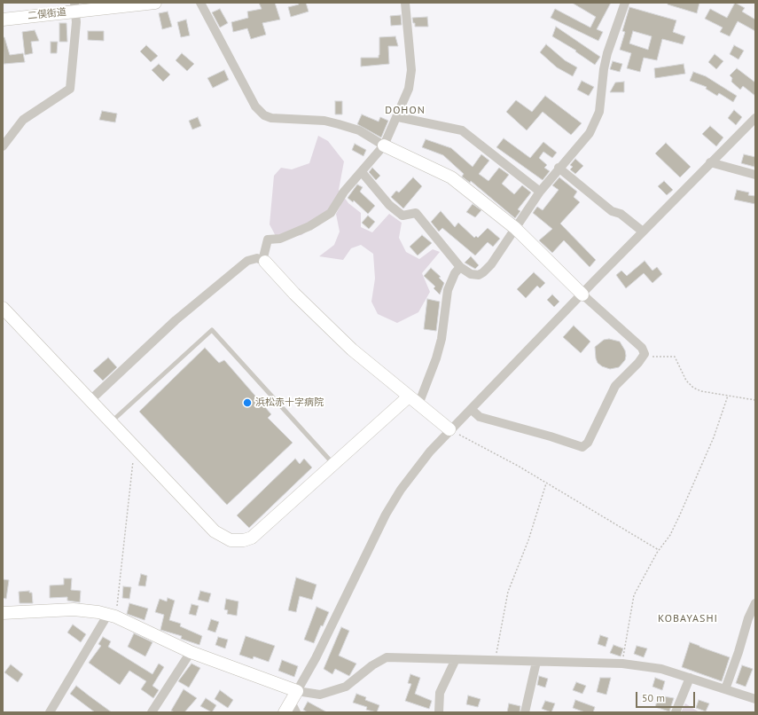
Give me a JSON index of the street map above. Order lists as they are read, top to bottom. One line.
{"streets":{"street":["二俣街道"]},"districts":["DOHON","KOBAYASHI"],"places":["浜松赤十字病院"],"scale_bar":"50 m"}
